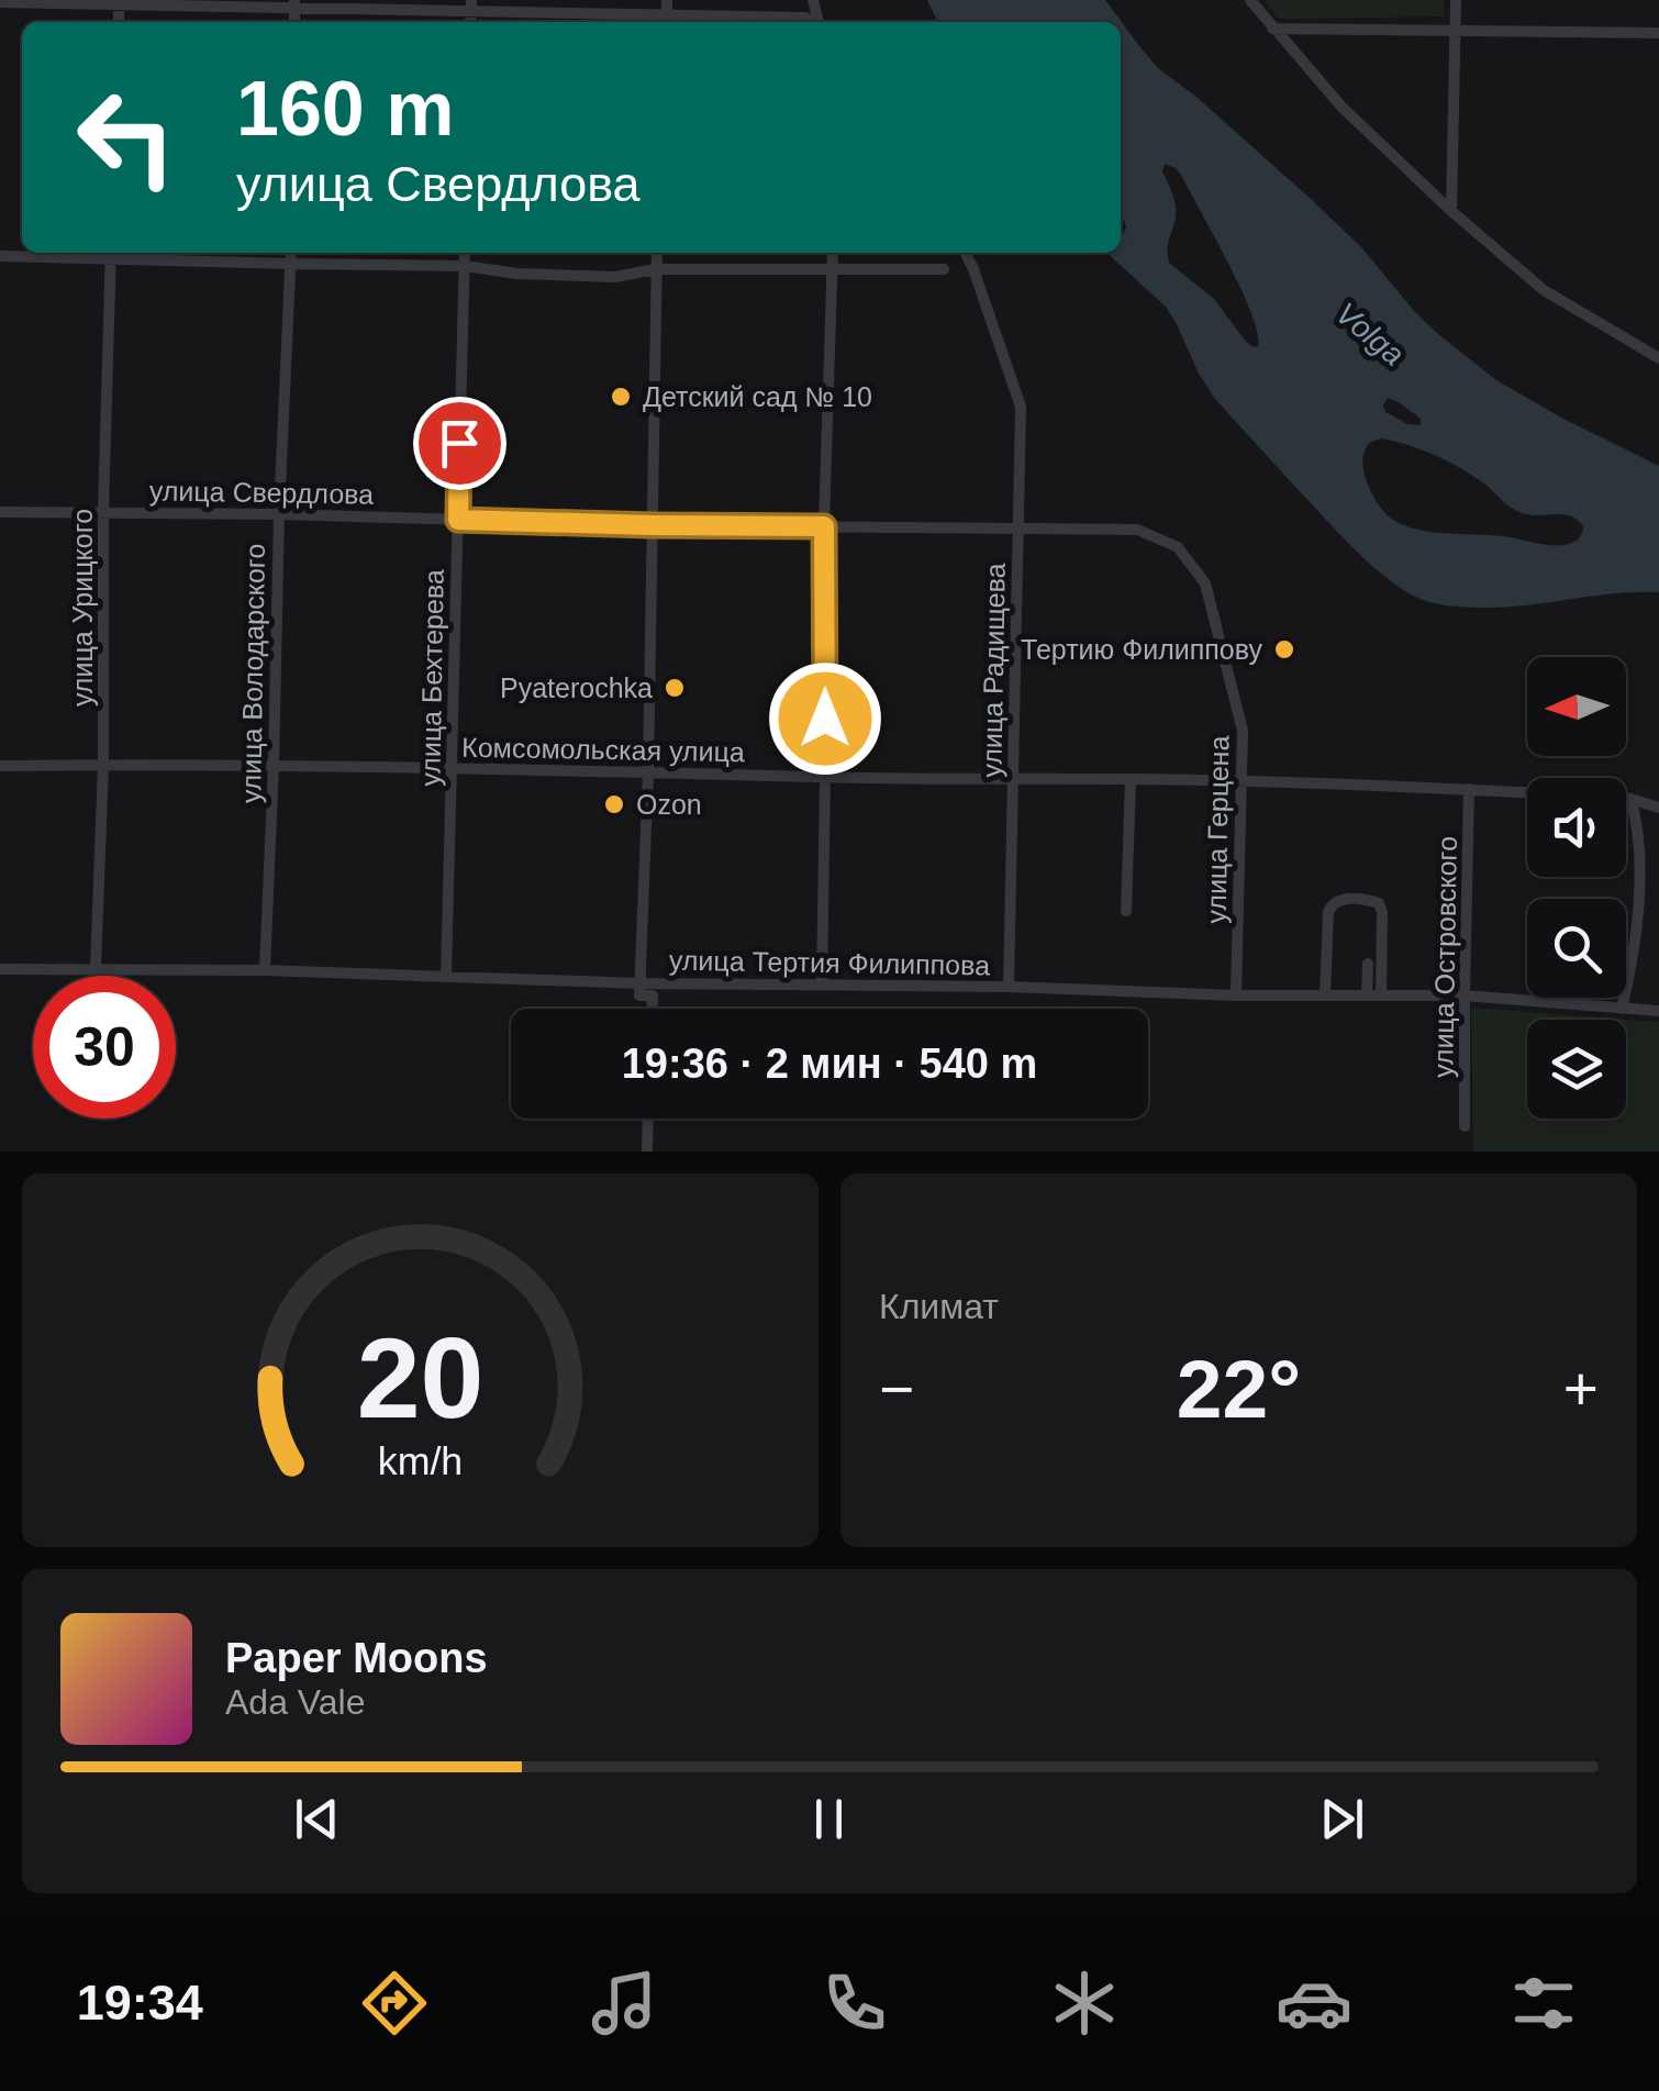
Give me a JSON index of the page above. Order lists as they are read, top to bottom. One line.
{"streets":{"street":["улица Свердлова","улица Урицкого","улица Радищева","улица Володарского","улица Бехтерева","Комсомольская улица","улица Герцена","улица Островского","улица Тертия Филиппова"]},"crossings":[["улица Свердлова","улица Урицкого"],["улица Свердлова","улица Радищева"],["улица Свердлова","улица Володарского"],["улица Свердлова","улица Бехтерева"],["улица Свердлова","улица Герцена"],["улица Урицкого","Комсомольская улица"],["улица Урицкого","улица Тертия Филиппова"],["улица Радищева","Комсомольская улица"],["улица Радищева","улица Тертия Филиппова"],["улица Володарского","Комсомольская улица"],["улица Володарского","улица Тертия Филиппова"],["улица Бехтерева","Комсомольская улица"],["улица Бехтерева","улица Тертия Филиппова"],["Комсомольская улица","улица Герцена"],["Комсомольская улица","улица Островского"],["улица Герцена","улица Тертия Филиппова"],["улица Островского","улица Тертия Филиппова"]],"water":["Volga"],"places":["Детский сад № 10","Тертию Филиппову","Pyaterochka","Ozon"],"north":"left","page":{"turn":["160 m","улица Свердлова"],"limit":"30","trip":"19:36 · 2 мин · 540 m","tile":"Климат","heat":["−","22°","+"],"song":["Paper Moons","Ada Vale"],"tabs":"19:34","gauge":["20","km/h"]}}
